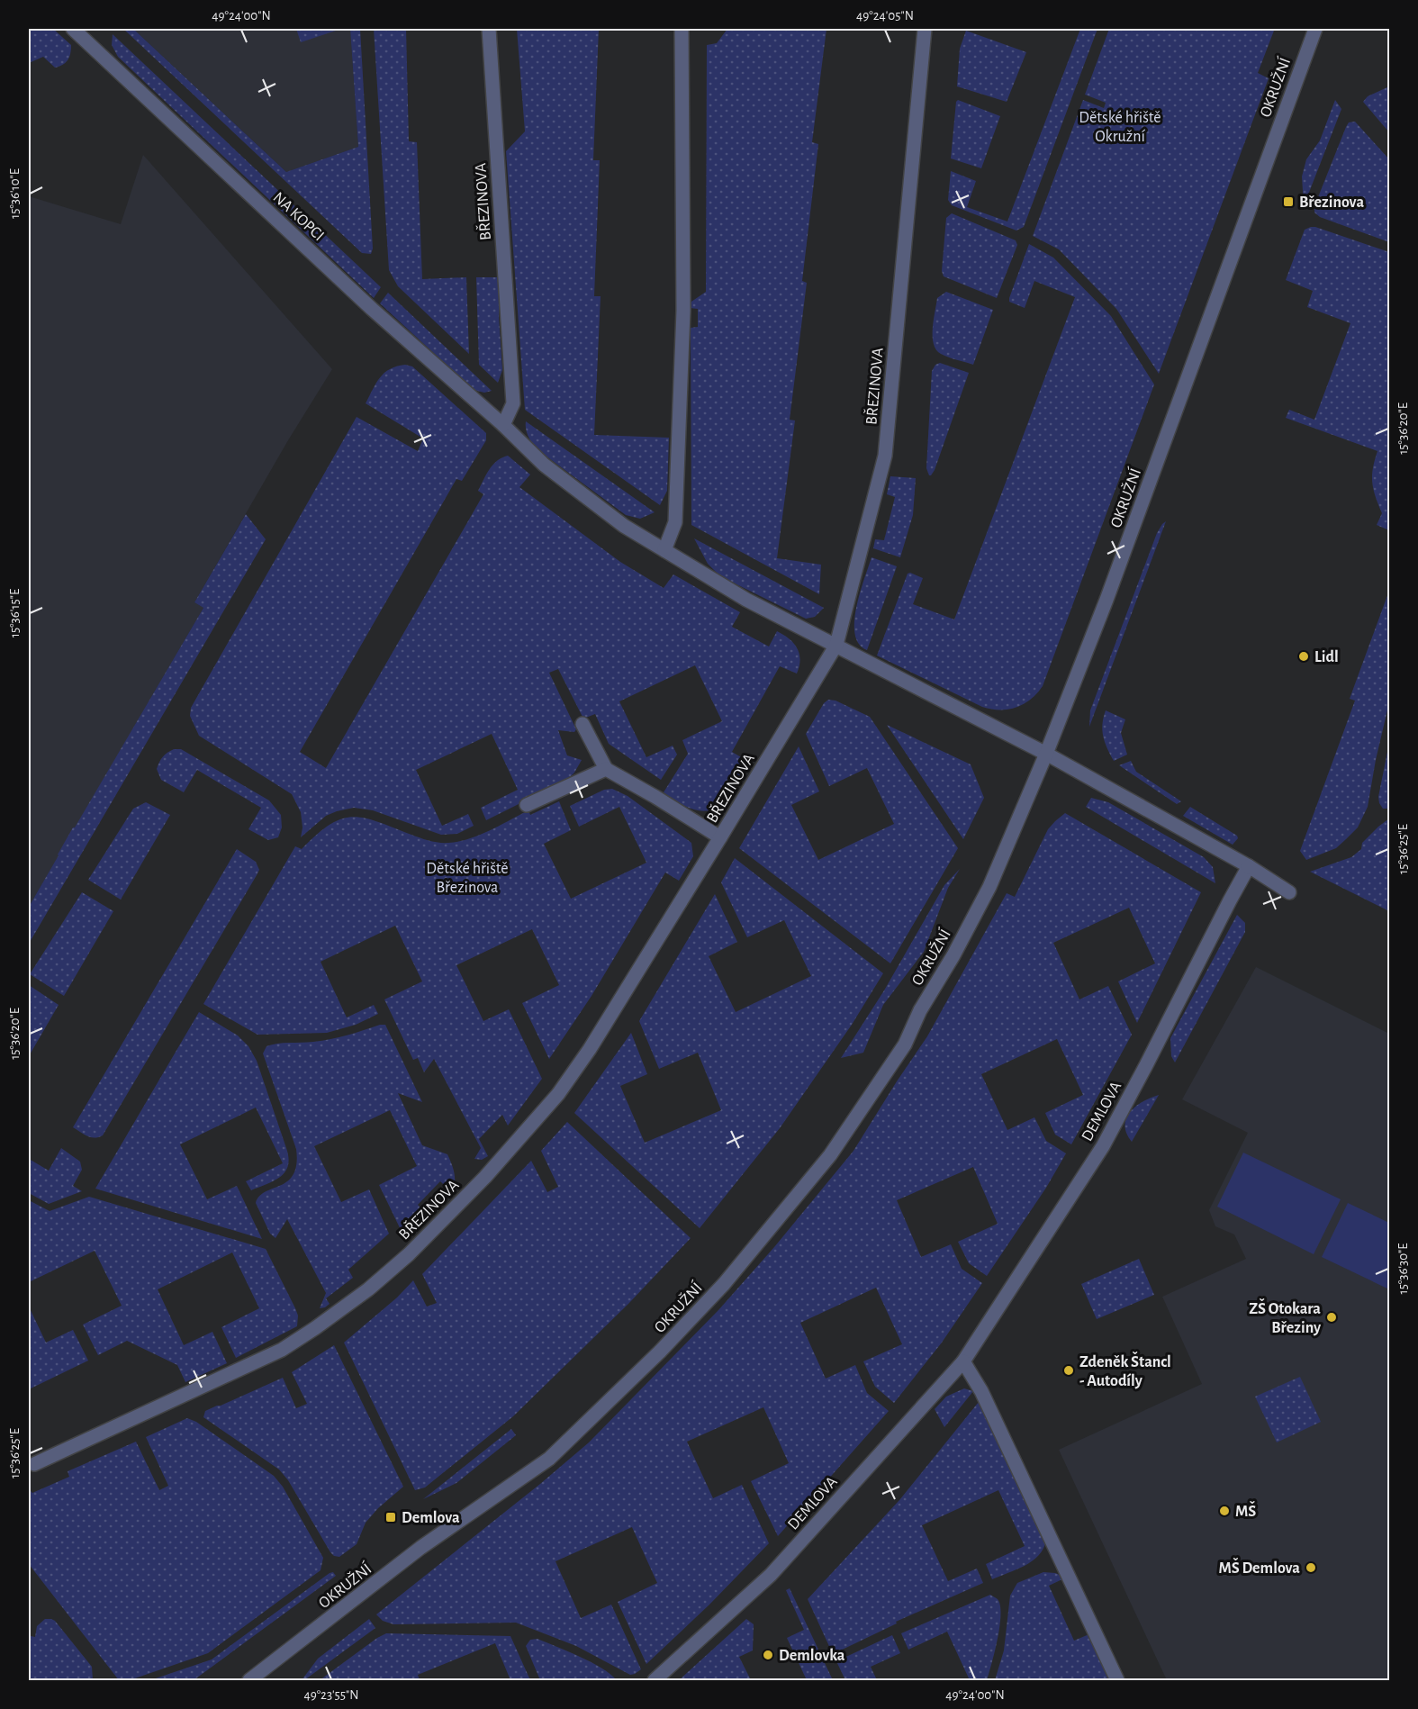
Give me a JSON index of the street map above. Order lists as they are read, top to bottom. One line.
{"streets":{"street":["OKRUŽNÍ","BŘEZINOVA","NA KOPCI","DEMLOVA"]},"crossings":[["BŘEZINOVA","NA KOPCI"]],"parks":["Dětské hřiště Okružní","Dětské hřiště Březinova"],"places":{"transit":["Březinova","Demlova"],"other":["Lidl","ZŠ Otokara Březiny","Zdeněk Štancl - Autodíly","MŠ","MŠ Demlova","Demlovka"]},"coordinates":["49°24'00\"N","49°24'05\"N","15°36'10\"E","15°36'20\"E","15°36'15\"E","15°36'25\"E","15°36'30\"E","49°23'55\"N"]}
